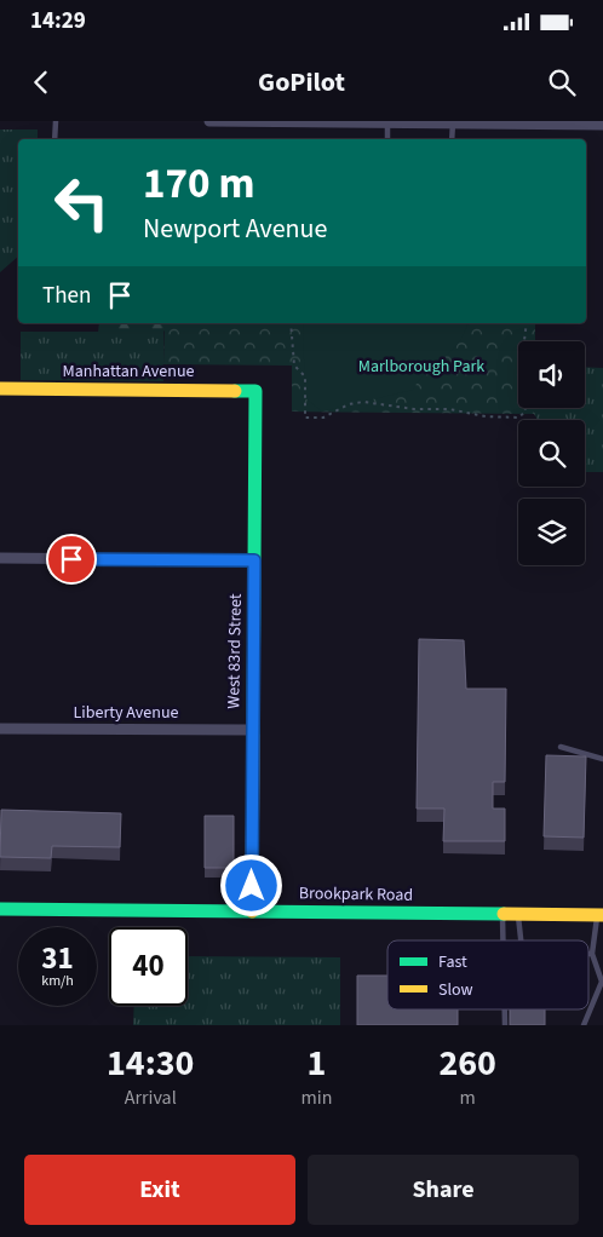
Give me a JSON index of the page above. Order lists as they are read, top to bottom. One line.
{"streets":{"street":["Manhattan Avenue","West 83rd Street","Liberty Avenue","Brookpark Road"]},"crossings":[["Manhattan Avenue","West 83rd Street"],["West 83rd Street","Liberty Avenue"],["West 83rd Street","Brookpark Road"]],"parks":["Marlborough Park"],"legend":["Fast","Slow"],"page":{"status":"14:29","header":"GoPilot","turn":["170 m","Newport Avenue"],"then":"Then","speed":"31 km/h","limit":"40","eta":["14:30","Arrival","1","min","260","m"],"buttons":["Exit","Share"]}}
